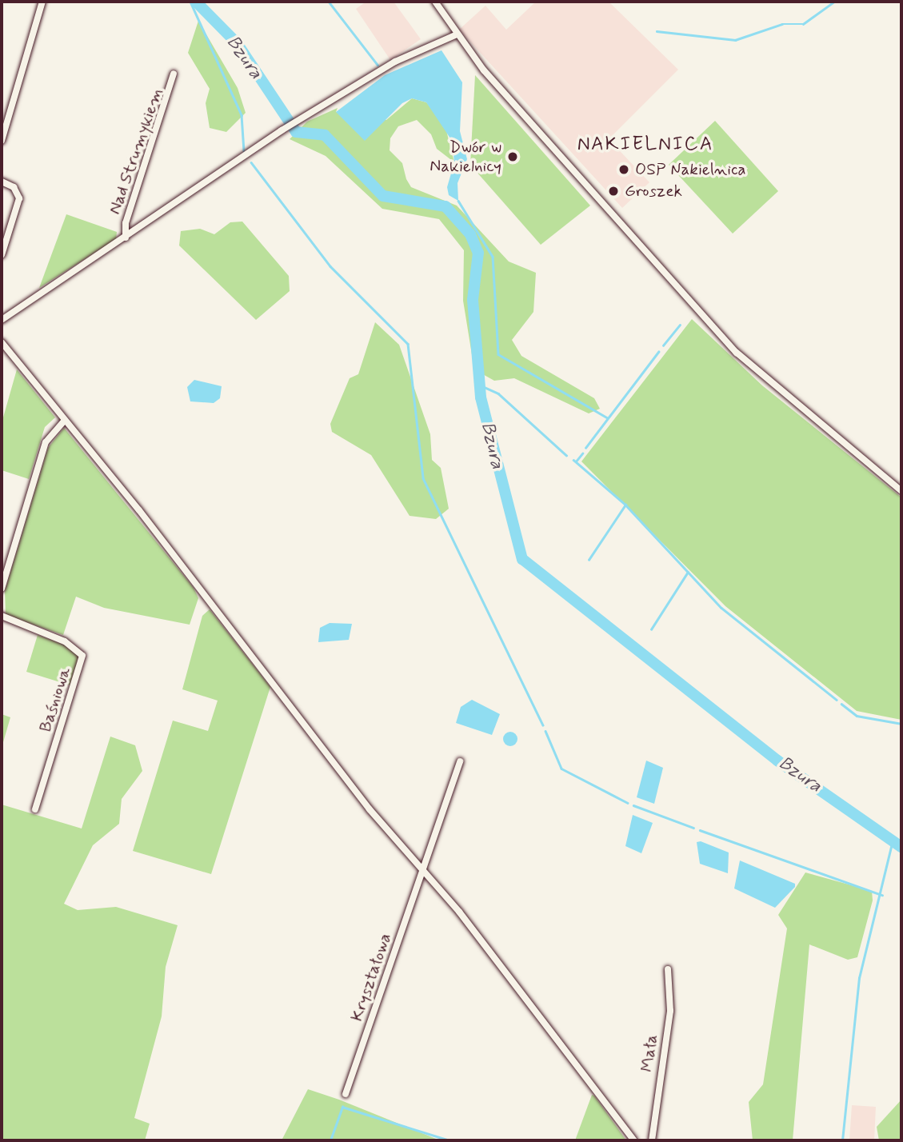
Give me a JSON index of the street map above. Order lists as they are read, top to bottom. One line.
{"streets":{"street":["Nad Strumykiem","Baśniowa","Kryształowa","Mała"]},"districts":["NAKIELNICA"],"water":["Bzura"],"places":["Dwór w Nakielnicy","OSP Nakielnica","Groszek"]}
